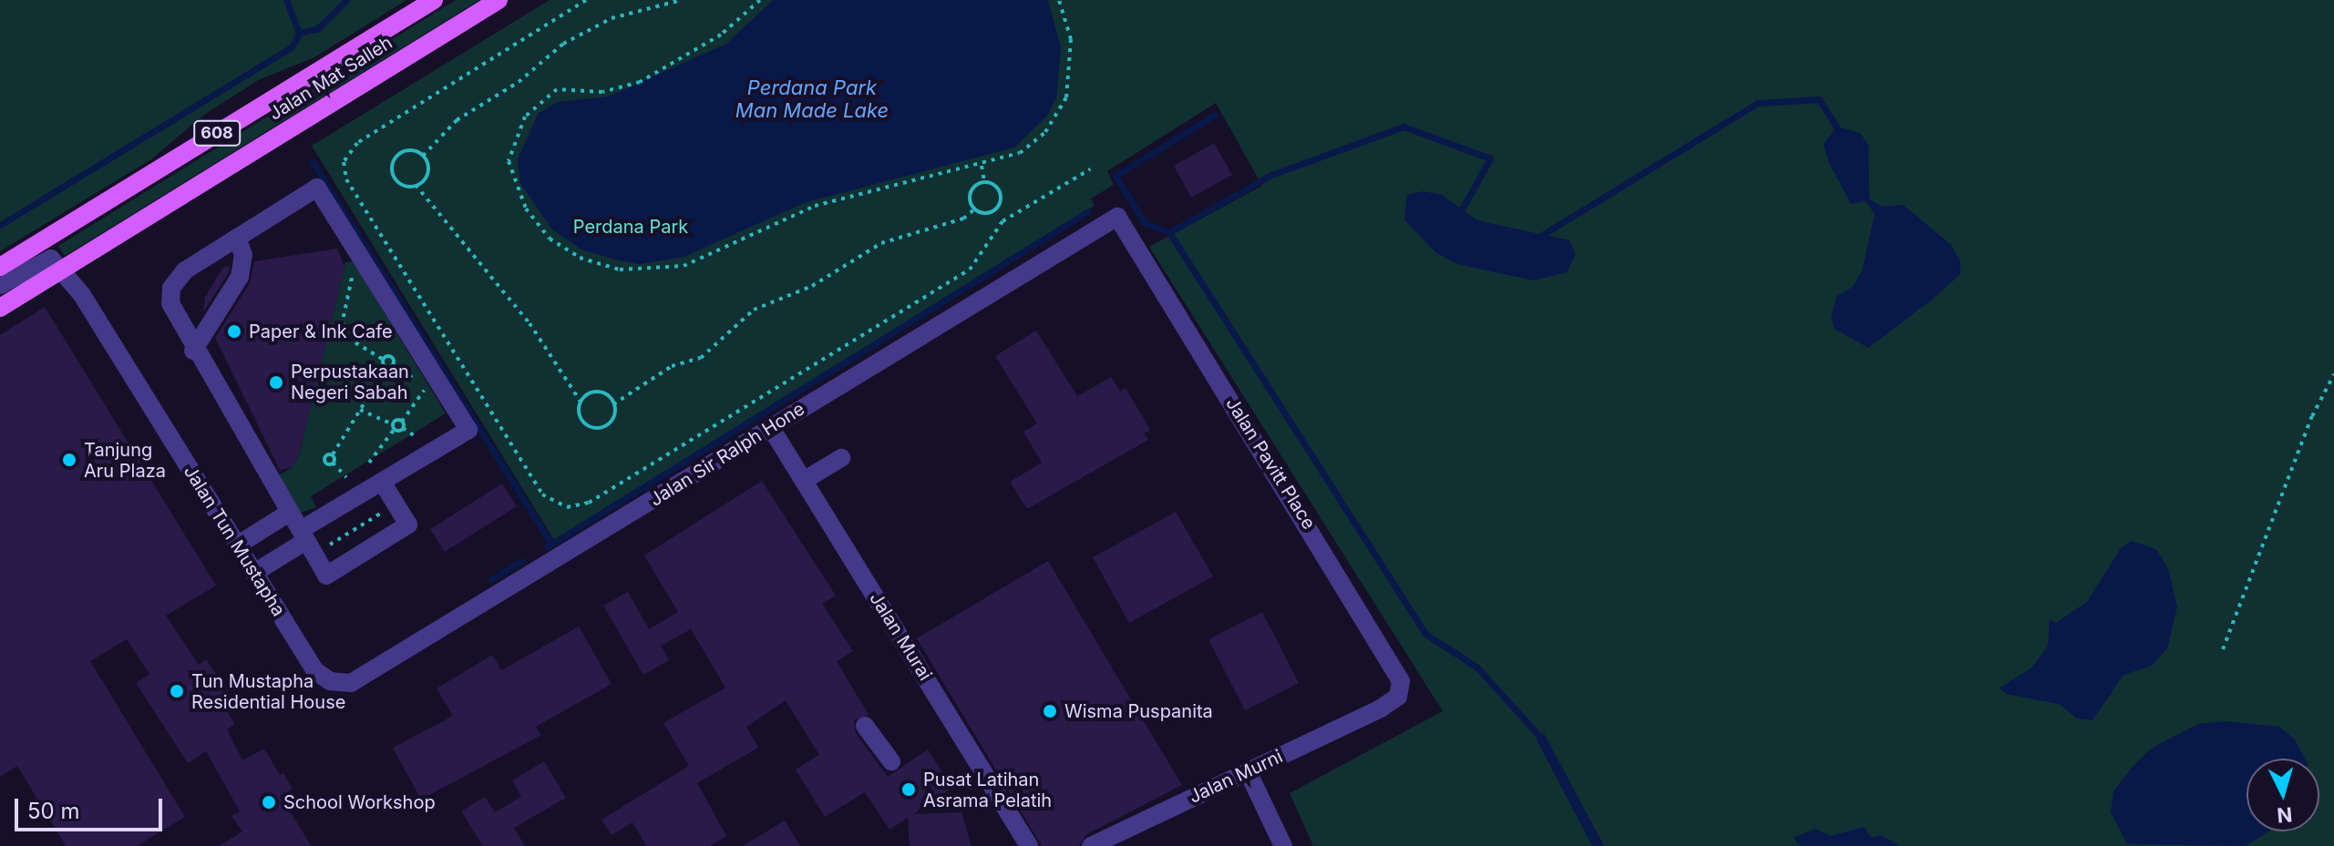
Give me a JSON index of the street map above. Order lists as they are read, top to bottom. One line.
{"streets":{"main road":["Jalan Mat Salleh","608"],"street":["Jalan Sir Ralph Hone","Jalan Pavitt Place","Jalan Tun Mustapha","Jalan Murai","Jalan Murni"]},"crossings":[["Jalan Mat Salleh","Jalan Tun Mustapha"],["Jalan Sir Ralph Hone","Jalan Pavitt Place"],["Jalan Sir Ralph Hone","Jalan Tun Mustapha"],["Jalan Sir Ralph Hone","Jalan Murai"],["Jalan Pavitt Place","Jalan Murni"]],"water":["Perdana Park Man Made Lake"],"parks":["Perdana Park"],"places":["Paper & Ink Cafe","Perpustakaan Negeri Sabah","Tanjung Aru Plaza","Tun Mustapha Residential House","Wisma Puspanita","Pusat Latihan Asrama Pelatih","School Workshop"],"scale_bar":"50 m","north":"bottom"}
